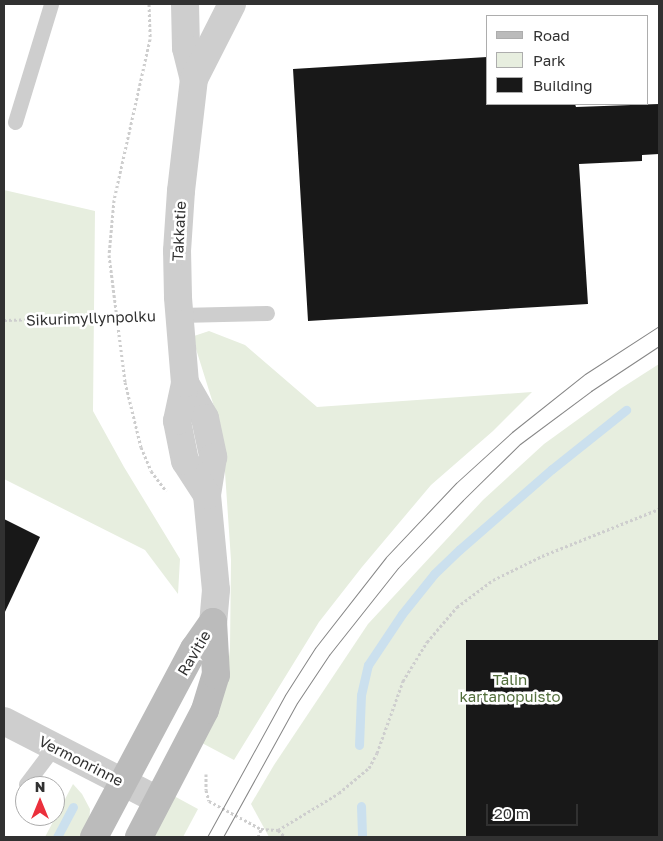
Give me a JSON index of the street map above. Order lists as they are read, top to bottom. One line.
{"streets":{"street":["Takkatie","Ravitie","Vermonrinne"],"path":["Sikurimyllynpolku"]},"crossings":[["Takkatie","Sikurimyllynpolku"],["Takkatie","Ravitie"],["Ravitie","Vermonrinne"]],"parks":["Talin kartanopuisto"],"legend":["Road","Park","Building"],"scale_bar":"20 m","north":"top"}
